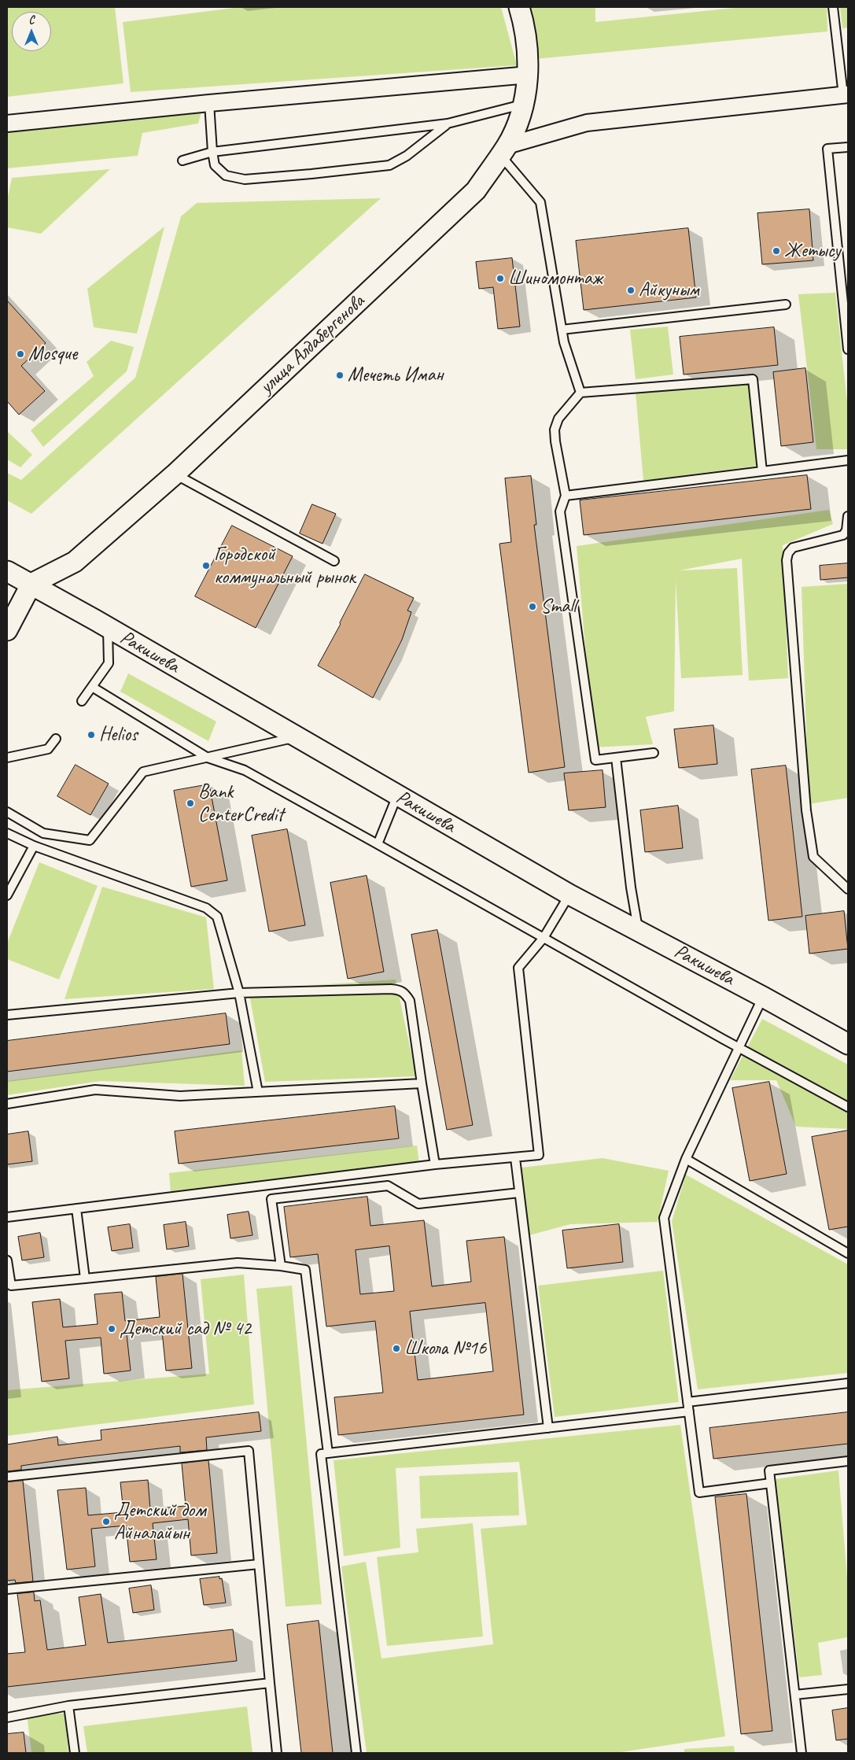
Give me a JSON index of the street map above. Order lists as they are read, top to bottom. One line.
{"streets":{"street":["улица Алдабергенова","Ракишева"]},"crossings":[["улица Алдабергенова","Ракишева"]],"places":["Жетысу","Шиномонтаж","Айкуным","Mosque","Мечеть Иман","Городской коммунальный рынок","Small","Helios","Bank CenterCredit","Детский сад № 42","Школа №16","Детский дом Айналайын"],"north":"top"}
